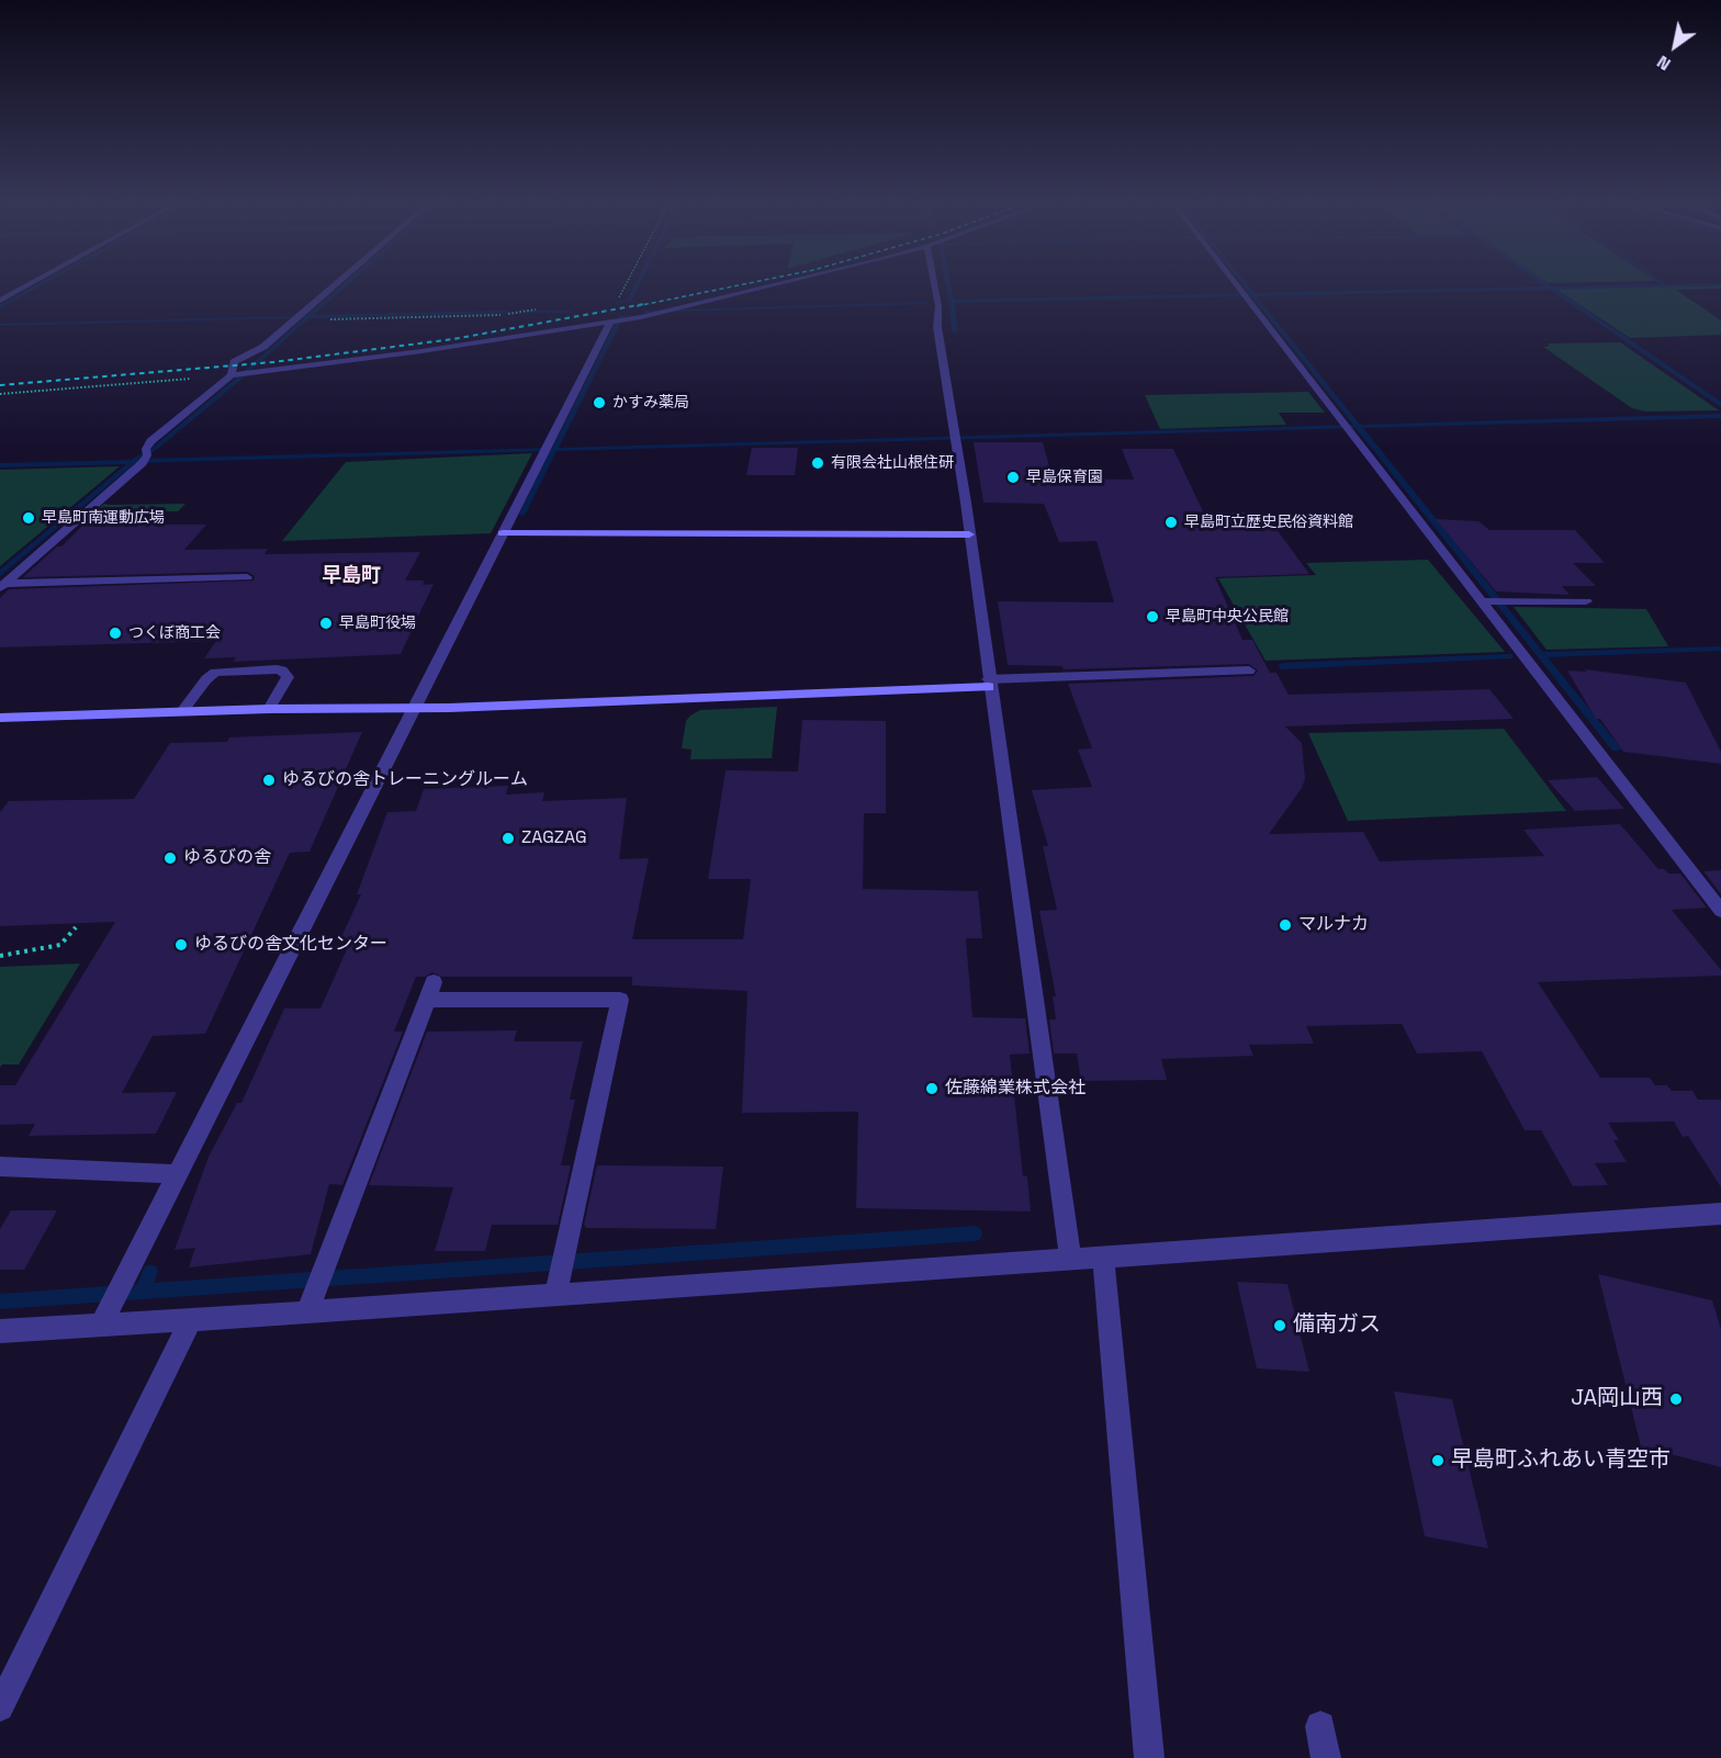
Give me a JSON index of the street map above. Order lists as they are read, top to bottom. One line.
{"districts":["早島町"],"places":["かすみ薬局","有限会社山根住研","早島保育園","早島町南運動広場","早島町立歴史民俗資料館","早島町中央公民館","早島町役場","つくぼ商工会","ゆるびの舎トレーニングルーム","ZAGZAG","ゆるびの舎","マルナカ","ゆるびの舎文化センター","佐藤綿業株式会社","備南ガス","JA岡山西","早島町ふれあい青空市"],"north":"bottom left"}
